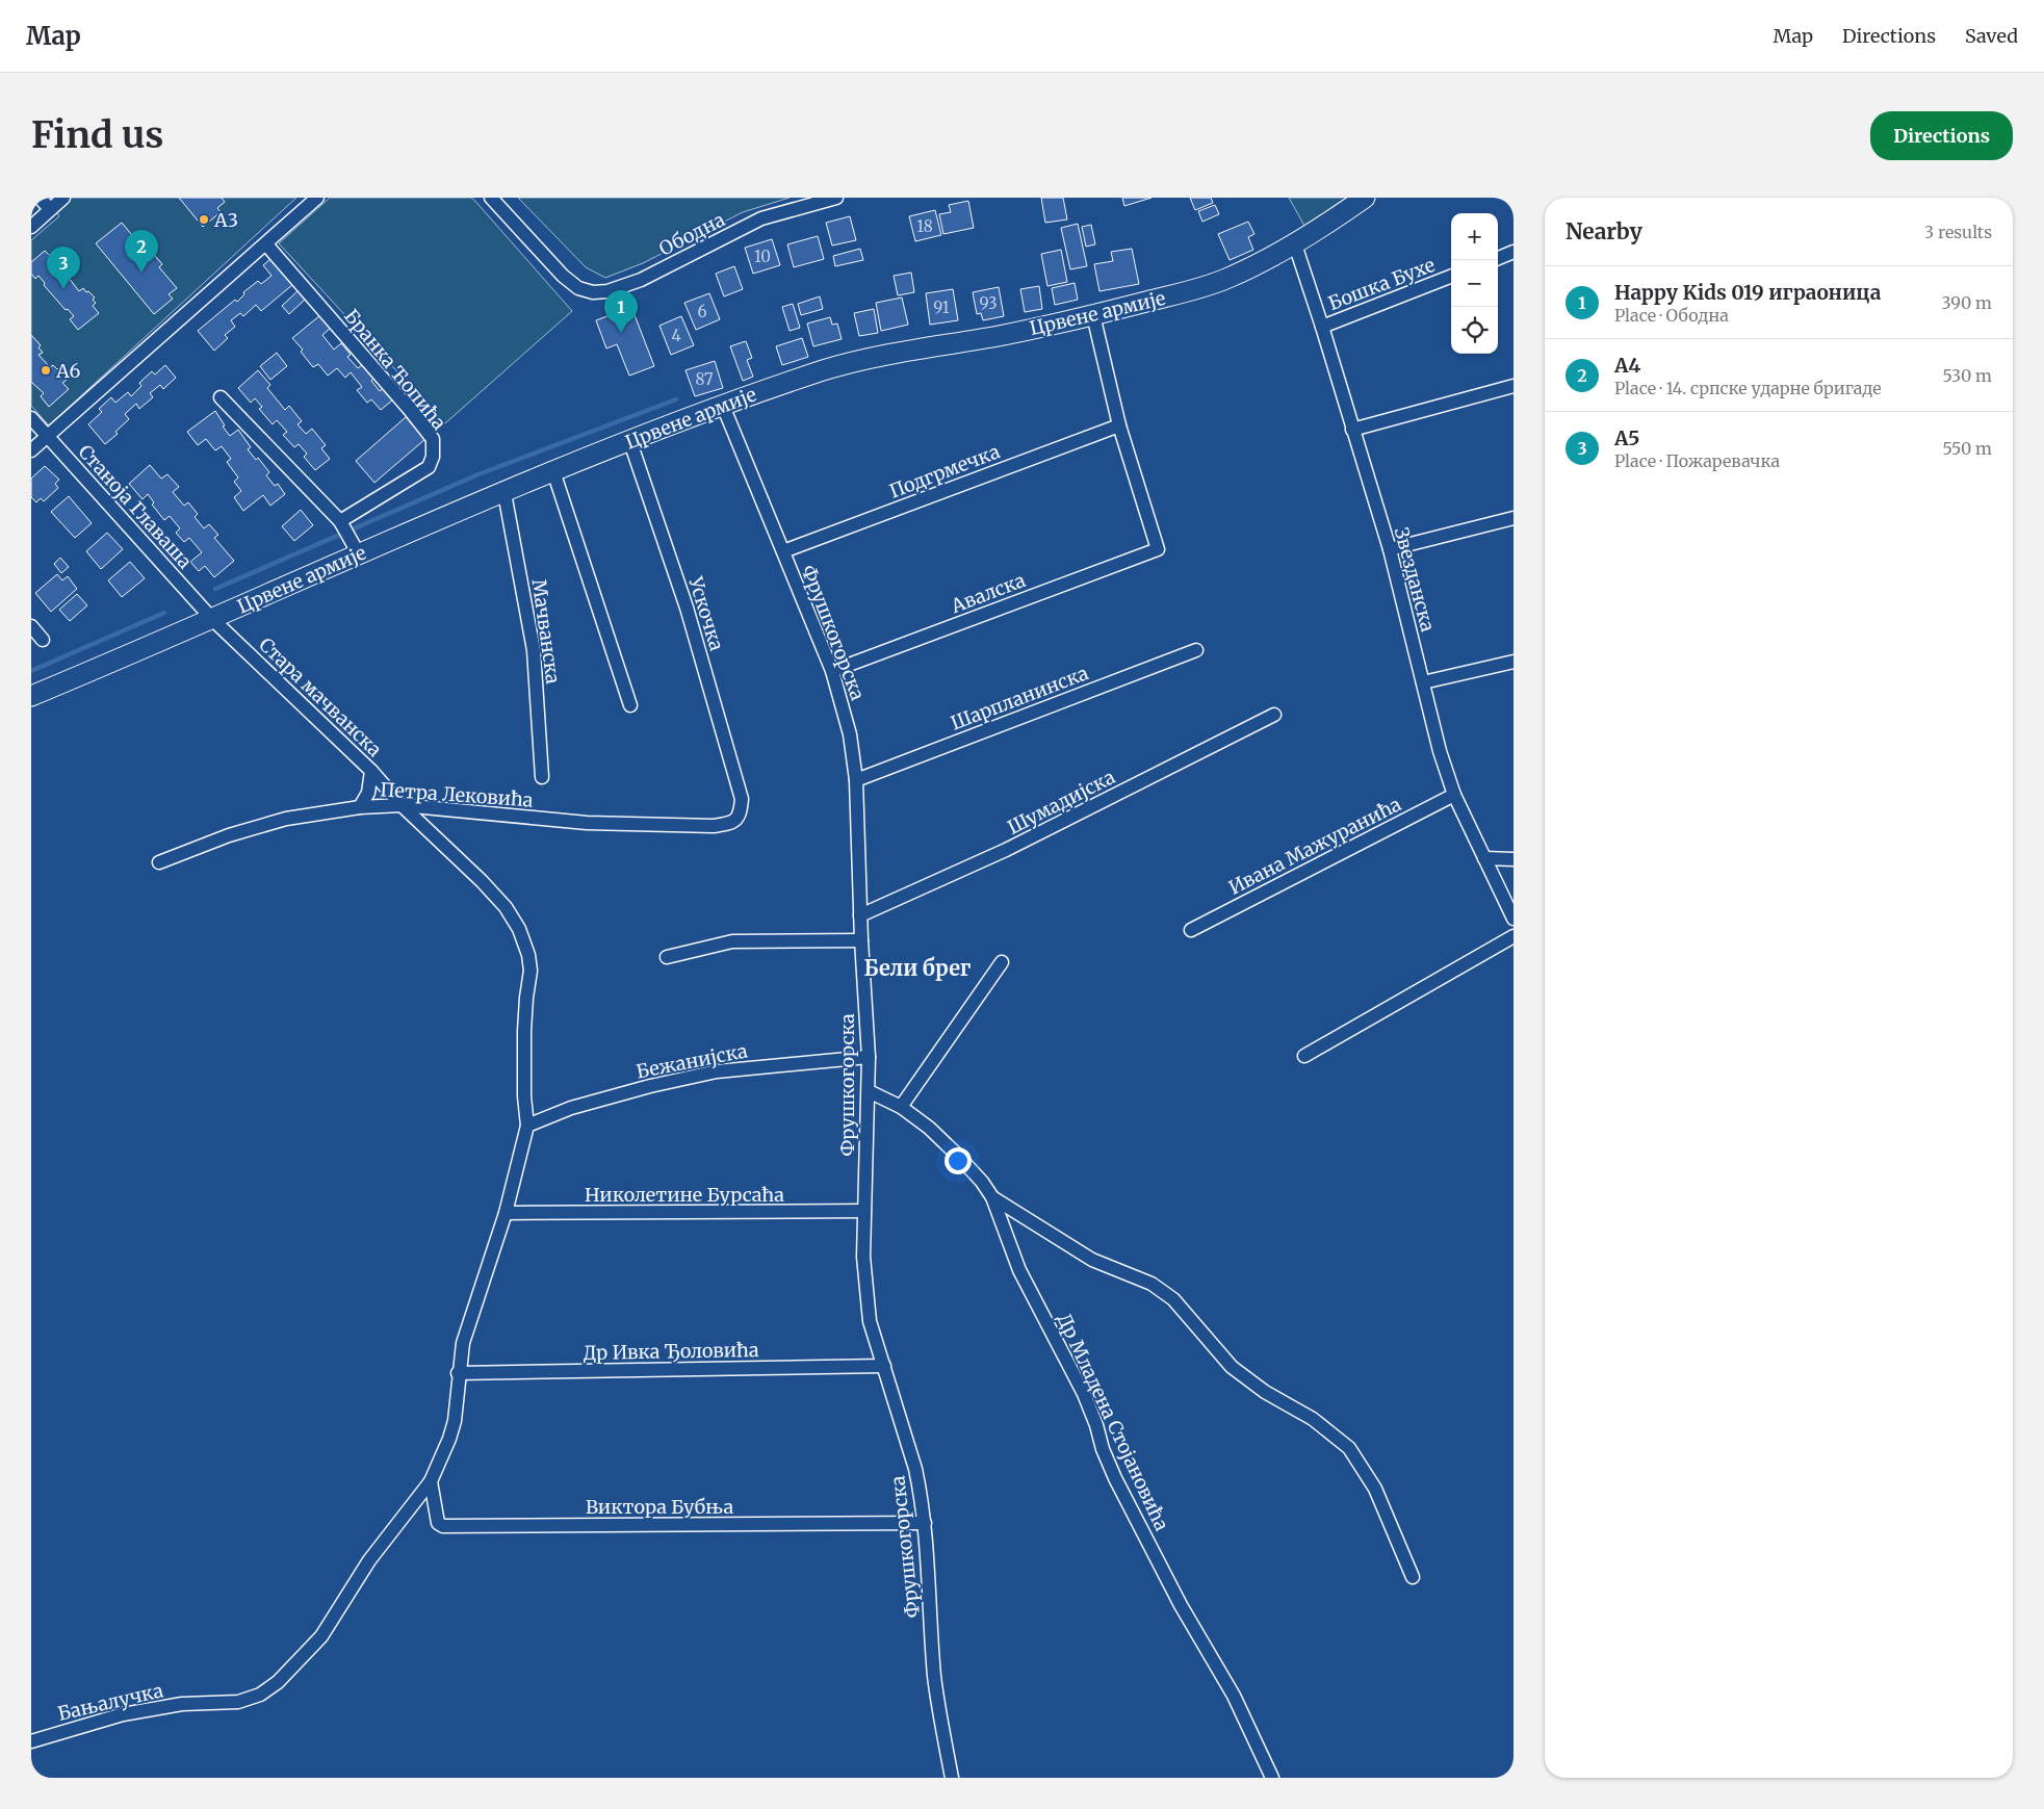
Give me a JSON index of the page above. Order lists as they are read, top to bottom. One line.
{"streets":{"main road":["Црвене армије"],"street":["Ободна","Бошка Бухе","Бранка Ћопића","Подгрмечка","Станоја Главаша","Звезданска","Авалска","Ускочка","Мачванска","Фрушкогорска","Стара мачванска","Шарпланинска","Петра Лековића","Шумадијска","Ивана Мажуранића","Бежанијска","Николетине Бурсаћа","Др Ивка Ђоловића","Др Младена Стојановића","Виктора Бубња","Бањалучка"]},"crossings":[["Бошка Бухе","Звезданска"],["Црвене армије","Станоја Главаша"],["Црвене армије","Звезданска"],["Црвене армије","Ускочка"],["Црвене армије","Мачванска"],["Црвене армије","Фрушкогорска"],["Црвене армије","Стара мачванска"],["Подгрмечка","Авалска"],["Подгрмечка","Фрушкогорска"],["Станоја Главаша","Стара мачванска"],["Звезданска","Ивана Мажуранића"],["Авалска","Фрушкогорска"],["Ускочка","Петра Лековића"],["Фрушкогорска","Шарпланинска"],["Фрушкогорска","Шумадијска"],["Фрушкогорска","Бежанијска"],["Фрушкогорска","Николетине Бурсаћа"],["Фрушкогорска","Др Ивка Ђоловића"],["Фрушкогорска","Др Младена Стојановића"],["Фрушкогорска","Виктора Бубња"],["Стара мачванска","Петра Лековића"],["Стара мачванска","Бежанијска"],["Виктора Бубња","Бањалучка"]],"districts":["Бели брег"],"places":["A3","A6"],"house_numbers":["18","10","93","91","6","4","87"],"page":{"header":"Map","nav":["Map","Directions","Saved"],"buttons":"Directions","title":"Find us","heading":["Nearby","3 results"],"map_buttons":["+","−"],"pins":["2","3","1"],"list":[{"mark":"1","name":"Happy Kids 019 играоница","note":"Place · Ободна","value":"390 m"},{"mark":"2","name":"A4","note":"Place · 14. српске ударне бригаде","value":"530 m"},{"mark":"3","name":"A5","note":"Place · Пожаревачка","value":"550 m"}]}}
